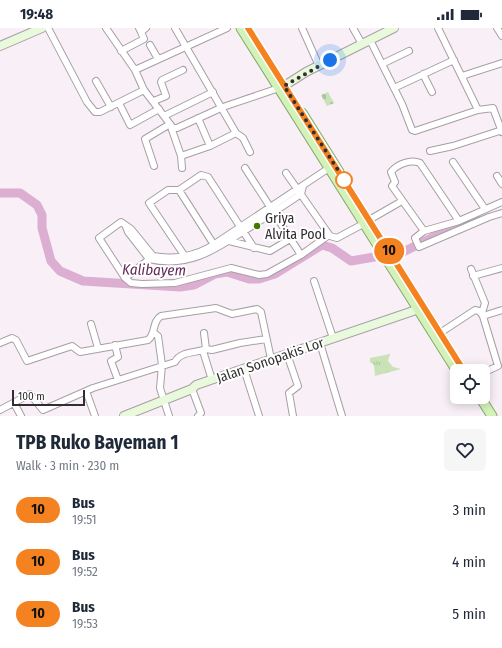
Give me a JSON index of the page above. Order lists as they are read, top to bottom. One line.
{"streets":{"street":["Jalan Sonopakis Lor"]},"water":["Kalibayem"],"places":["Griya Alvita Pool"],"lines":["bus line 10"],"scale_bar":"100 m","page":{"status":"19:48","on_map":"10","scale":"100 m","heading":["TPB Ruko Bayeman 1","Walk · 3 min · 230 m"],"list":[{"mark":"10","name":"Bus","note":"19:51","value":"3 min"},{"mark":"10","name":"Bus","note":"19:52","value":"4 min"},{"mark":"10","name":"Bus","note":"19:53","value":"5 min"}]}}
